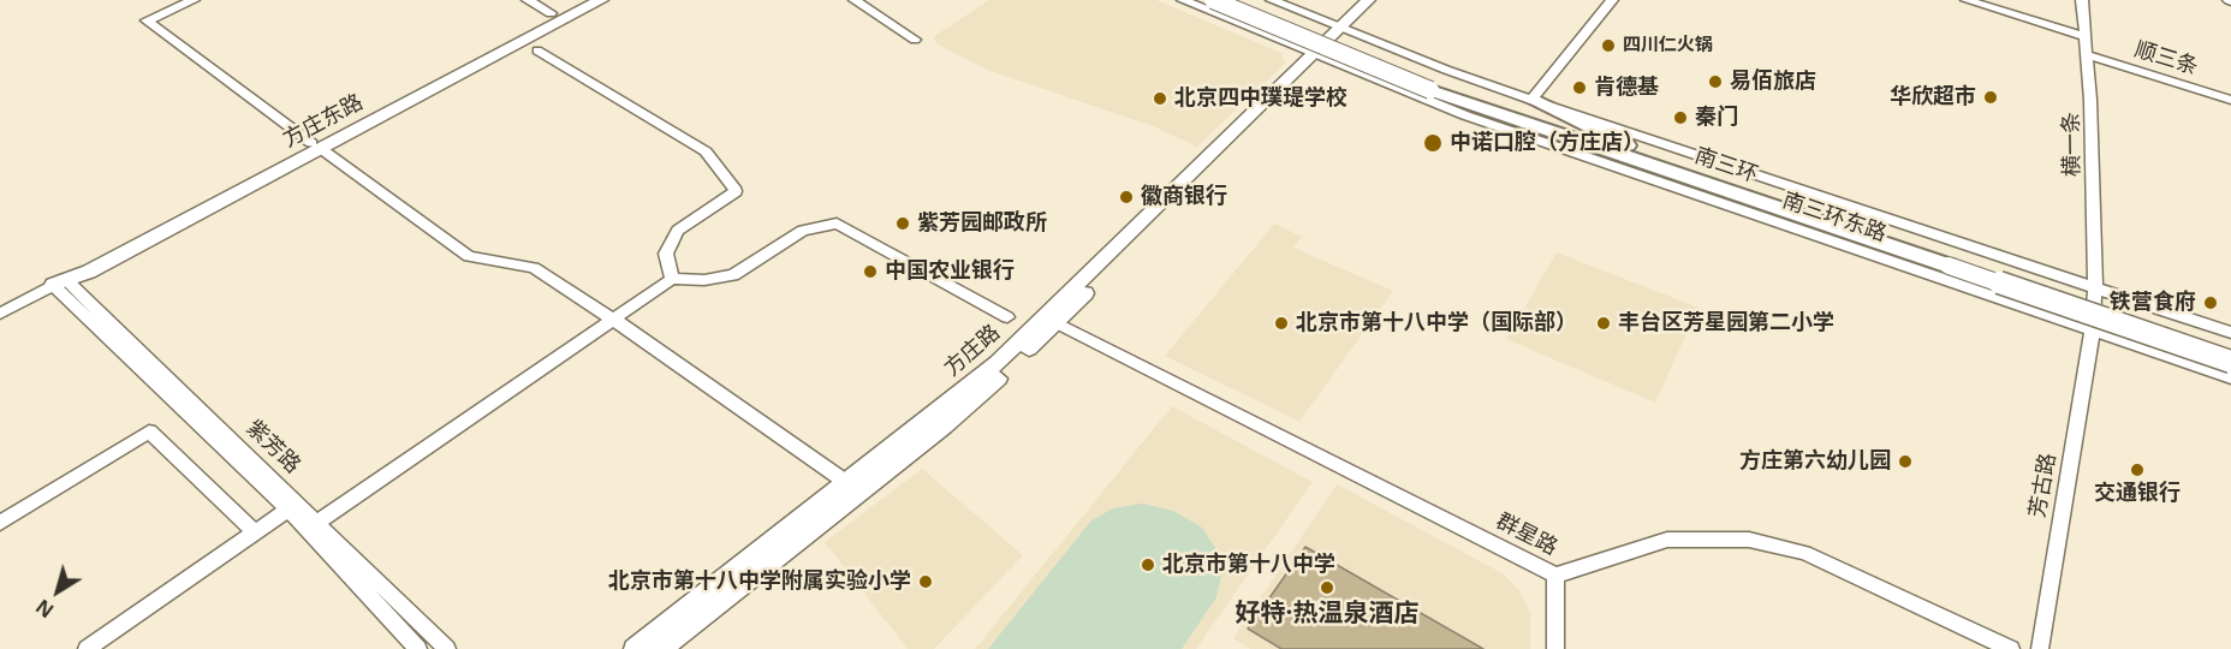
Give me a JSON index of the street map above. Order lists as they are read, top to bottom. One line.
{"streets":{"highway":["南三环"],"main road":["方庄东路","方庄路"],"street":["顺三条","横一条","南三环东路","紫芳路","芳古路","群星路"]},"crossings":[["顺三条","横一条"],["方庄东路","紫芳路"],["横一条","南三环东路"],["横一条","芳古路"],["南三环","南三环东路"],["南三环东路","方庄路"],["南三环东路","芳古路"],["方庄路","群星路"]],"places":["四川仁火锅","易佰旅店","肯德基","华欣超市","北京四中璞瑅学校","秦门","中诺口腔（方庄店）","徽商银行","紫芳园邮政所","中国农业银行","铁营食府","北京市第十八中学（国际部）","丰台区芳星园第二小学","方庄第六幼儿园","交通银行","北京市第十八中学","北京市第十八中学附属实验小学","好特·热温泉酒店"],"north":"bottom left"}
